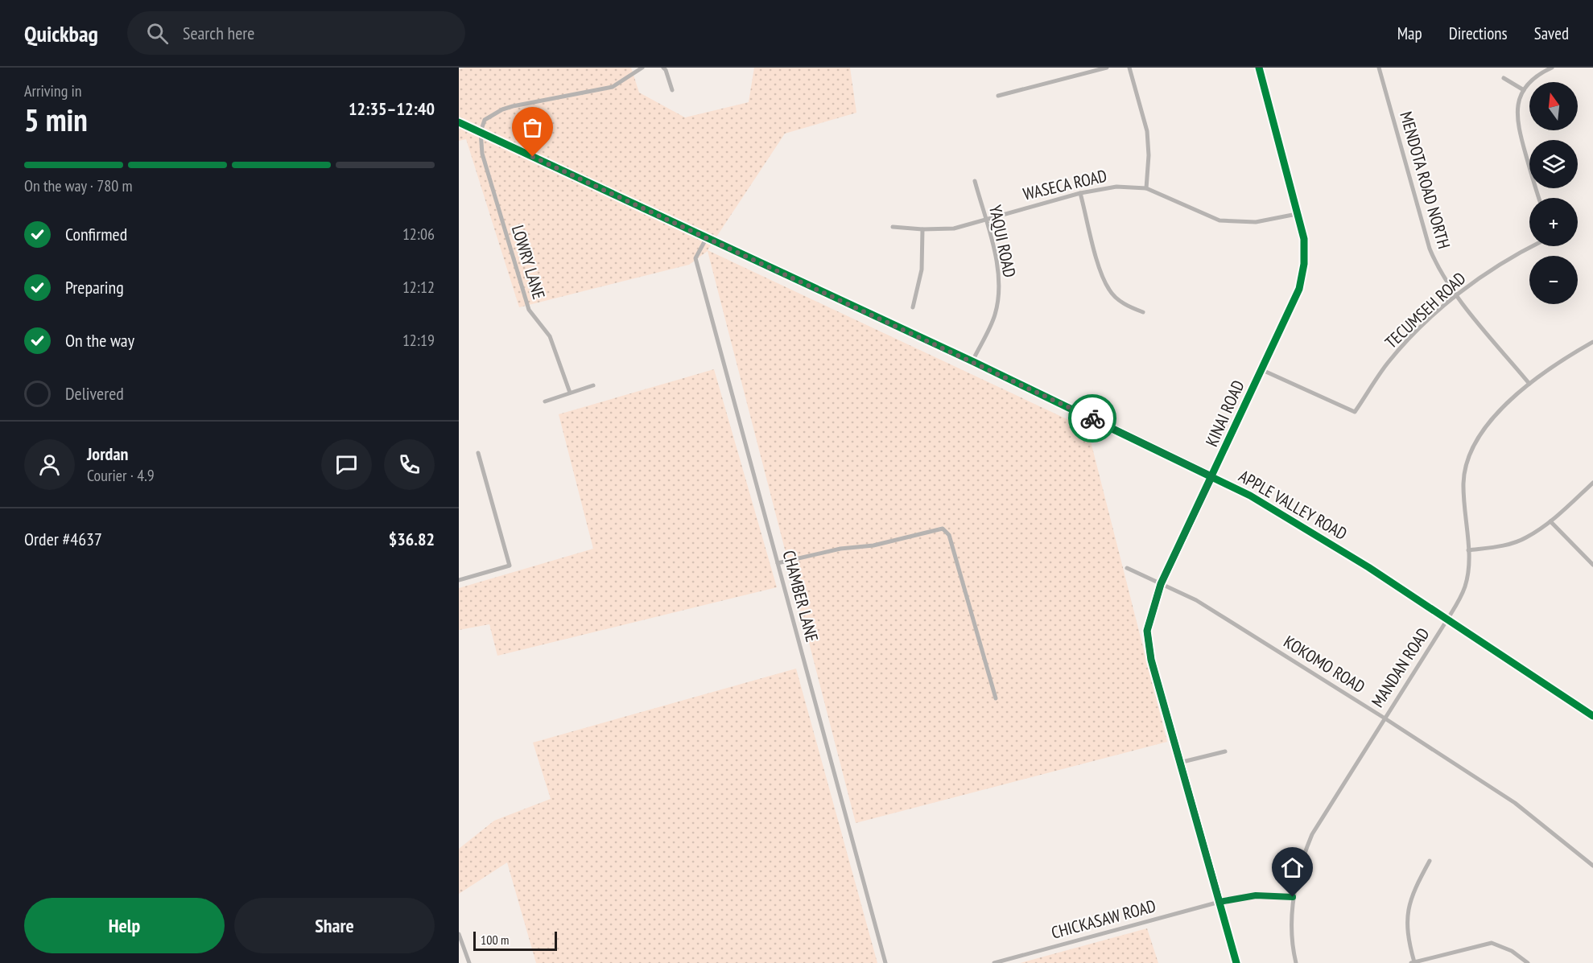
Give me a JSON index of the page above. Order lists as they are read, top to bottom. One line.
{"streets":{"main road":["APPLE VALLEY ROAD"],"street":["MENDOTA ROAD NORTH","WASECA ROAD","YAQUI ROAD","LOWRY LANE","TECUMSEH ROAD","KINAI ROAD","CHAMBER LANE","KOKOMO ROAD","MANDAN ROAD","CHICKASAW ROAD"]},"crossings":[["MENDOTA ROAD NORTH","TECUMSEH ROAD"],["MENDOTA ROAD NORTH","MANDAN ROAD"],["WASECA ROAD","YAQUI ROAD"],["WASECA ROAD","KINAI ROAD"],["YAQUI ROAD","APPLE VALLEY ROAD"],["LOWRY LANE","APPLE VALLEY ROAD"],["TECUMSEH ROAD","KINAI ROAD"],["KINAI ROAD","APPLE VALLEY ROAD"],["KINAI ROAD","KOKOMO ROAD"],["KINAI ROAD","CHICKASAW ROAD"],["APPLE VALLEY ROAD","CHAMBER LANE"],["APPLE VALLEY ROAD","MANDAN ROAD"],["KOKOMO ROAD","MANDAN ROAD"]],"scale_bar":"100 m","north":"top","page":{"header":"Quickbag","search":"Search here","nav":["Map","Directions","Saved"],"heading":["5 min","Arriving in","12:35–12:40"],"panel":["Jordan","Courier · 4.9","Order #4637","$36.82"],"map_buttons":["+","−"],"bar":"On the way · 780 m","list":[["Confirmed","12:06"],["Preparing","12:12"],["On the way","12:19"],"Delivered"],"buttons":["Help","Share"],"scale":"100 m"}}
